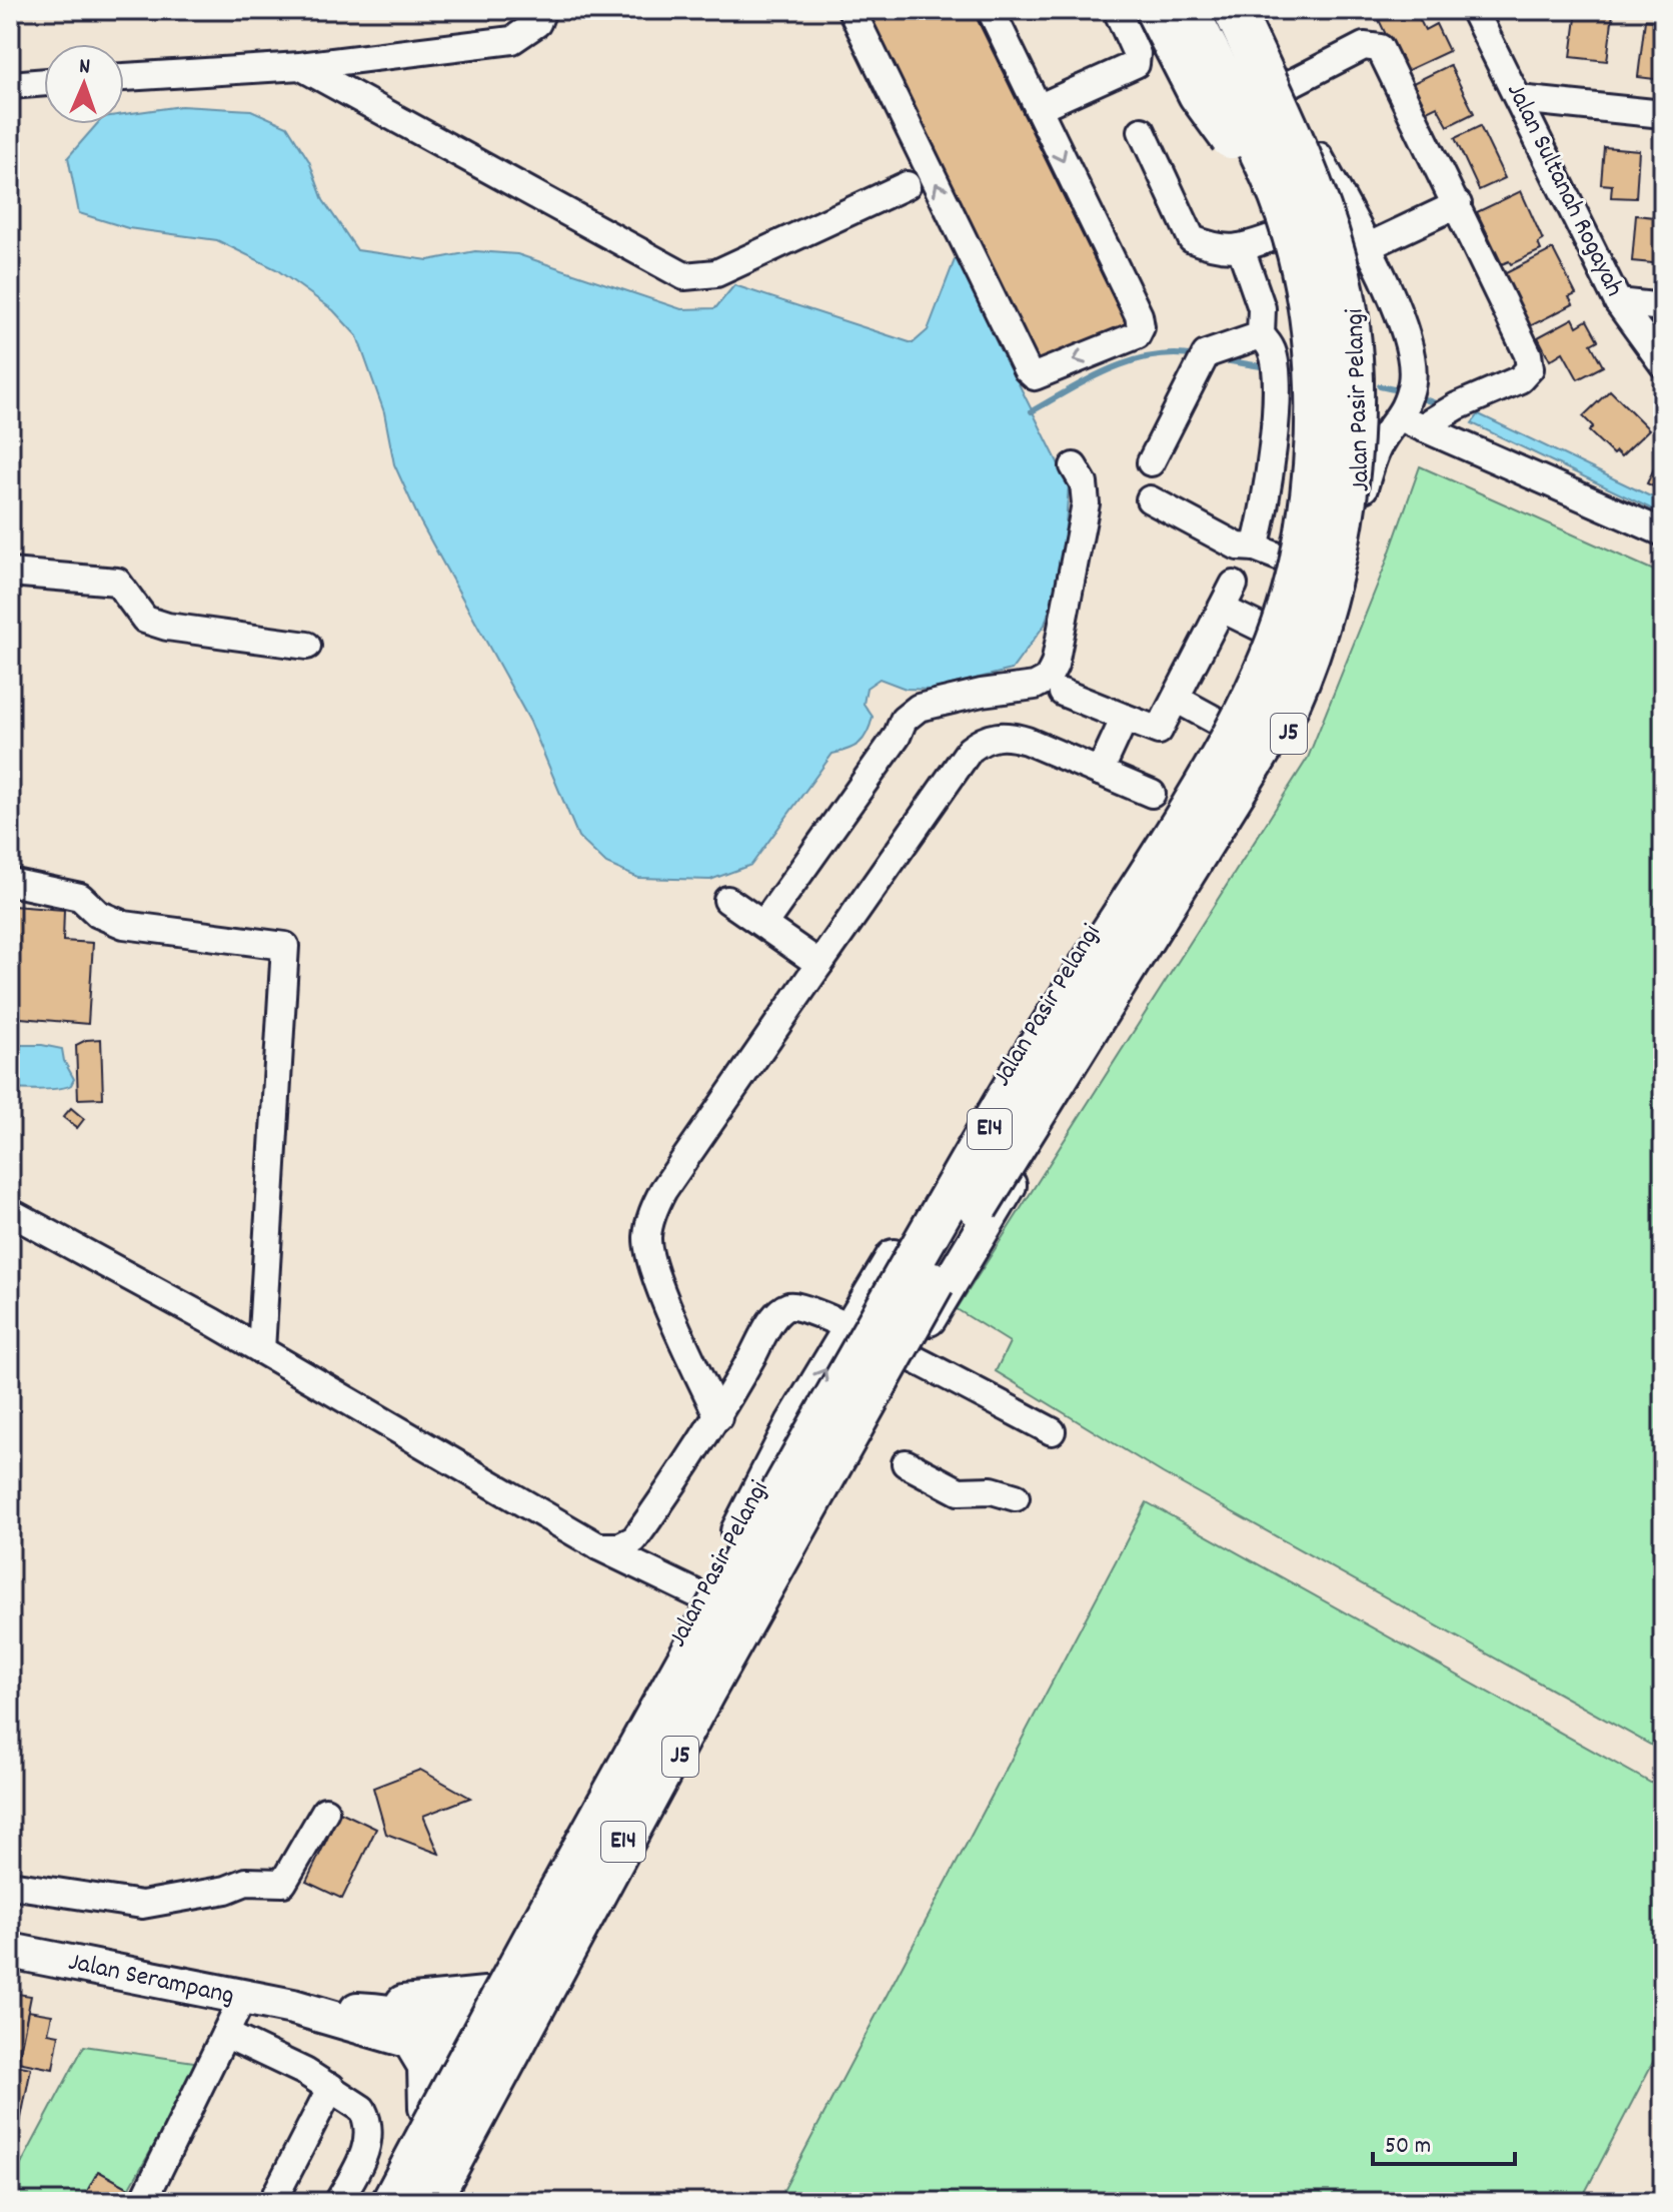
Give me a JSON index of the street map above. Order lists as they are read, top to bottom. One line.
{"streets":{"highway":["E14"],"main road":["Jalan Pasir Pelangi","J5","Jalan Serampang"],"street":["Jalan Sultanah Rogayah"]},"crossings":[["Jalan Pasir Pelangi","Jalan Serampang"]],"scale_bar":"50 m","north":"top"}
